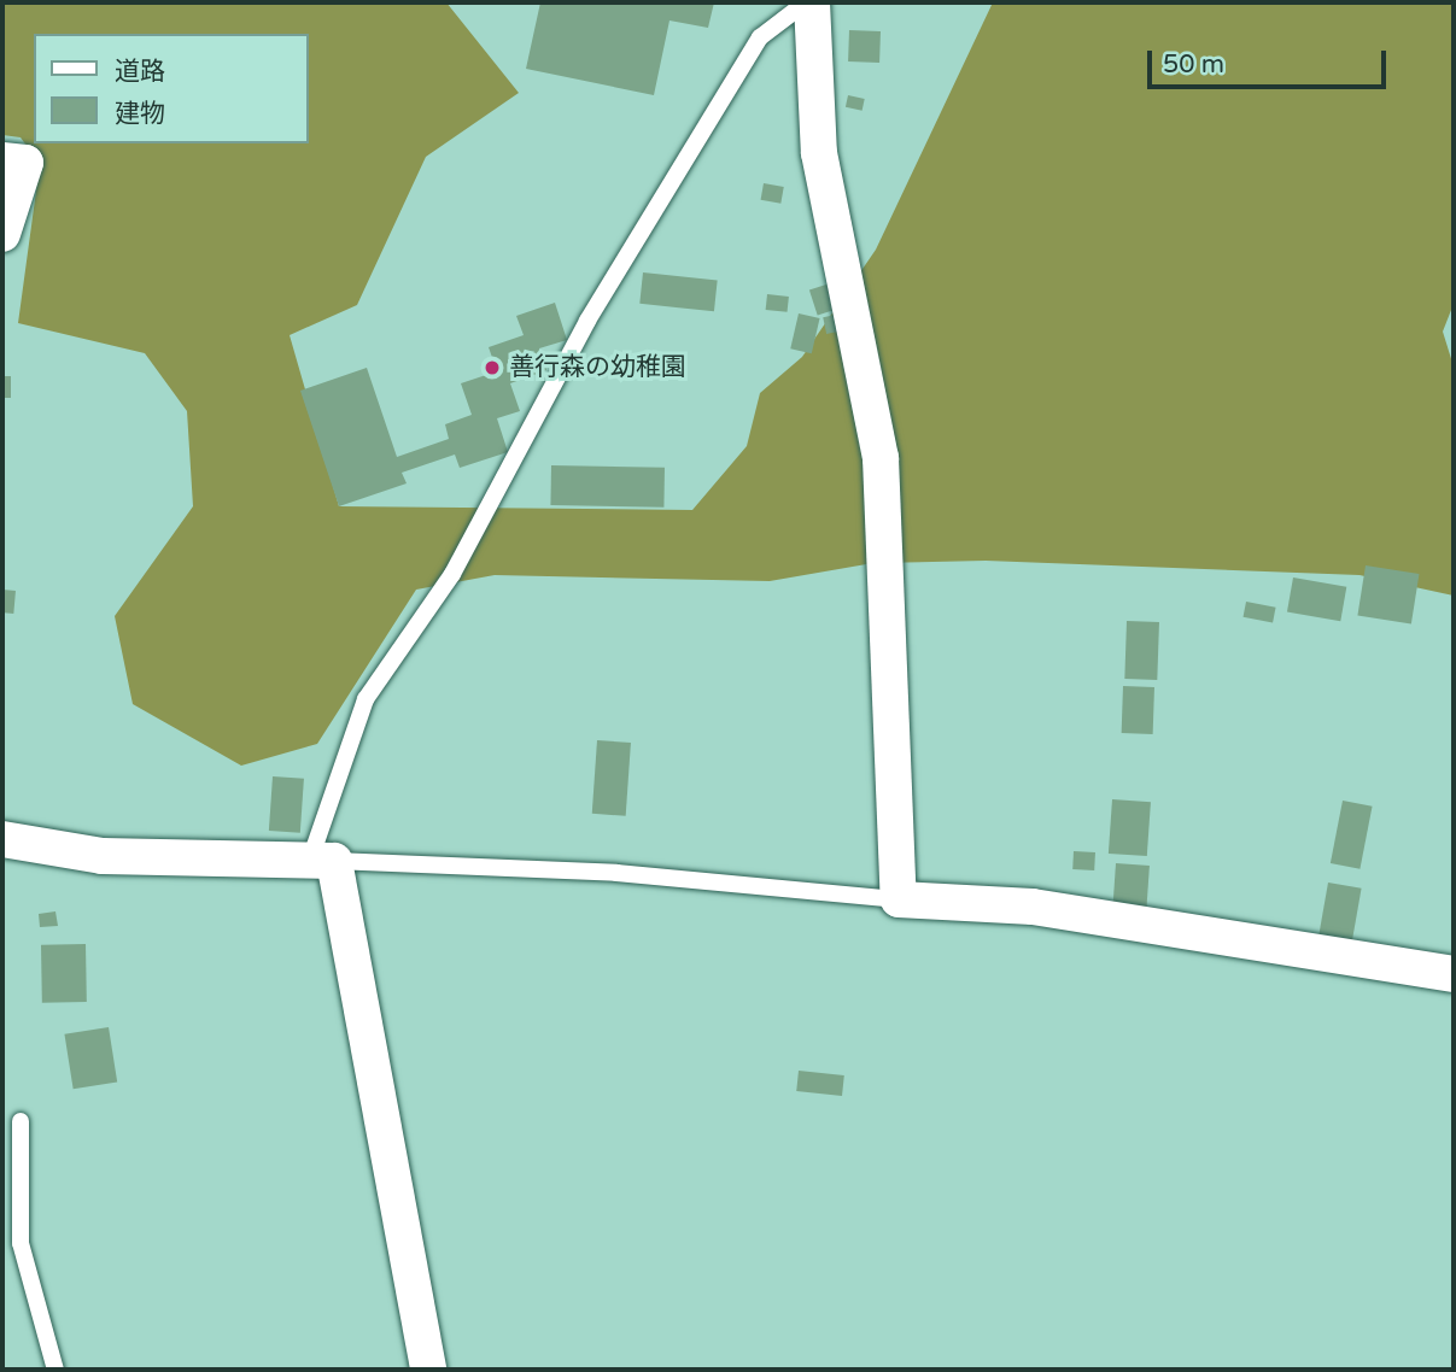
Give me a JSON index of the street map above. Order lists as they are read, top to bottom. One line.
{"places":["善行森の幼稚園"],"legend":["道路","建物"],"scale_bar":"50 m"}
